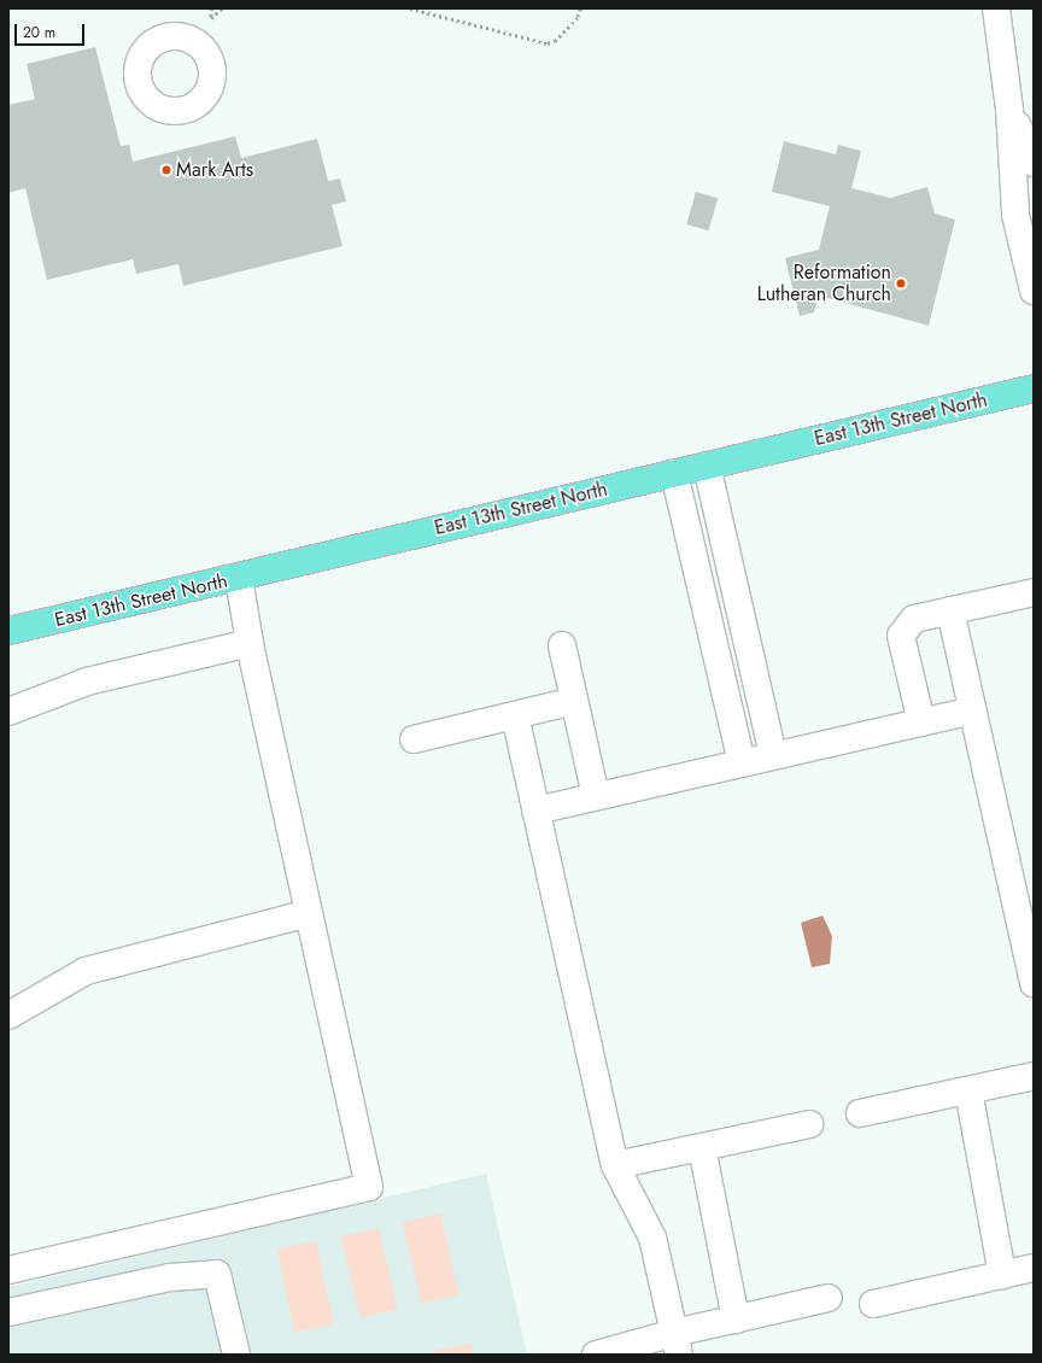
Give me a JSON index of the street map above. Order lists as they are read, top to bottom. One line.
{"streets":{"main road":["East 13th Street North"]},"places":["Mark Arts","Reformation Lutheran Church"],"scale_bar":"20 m"}
